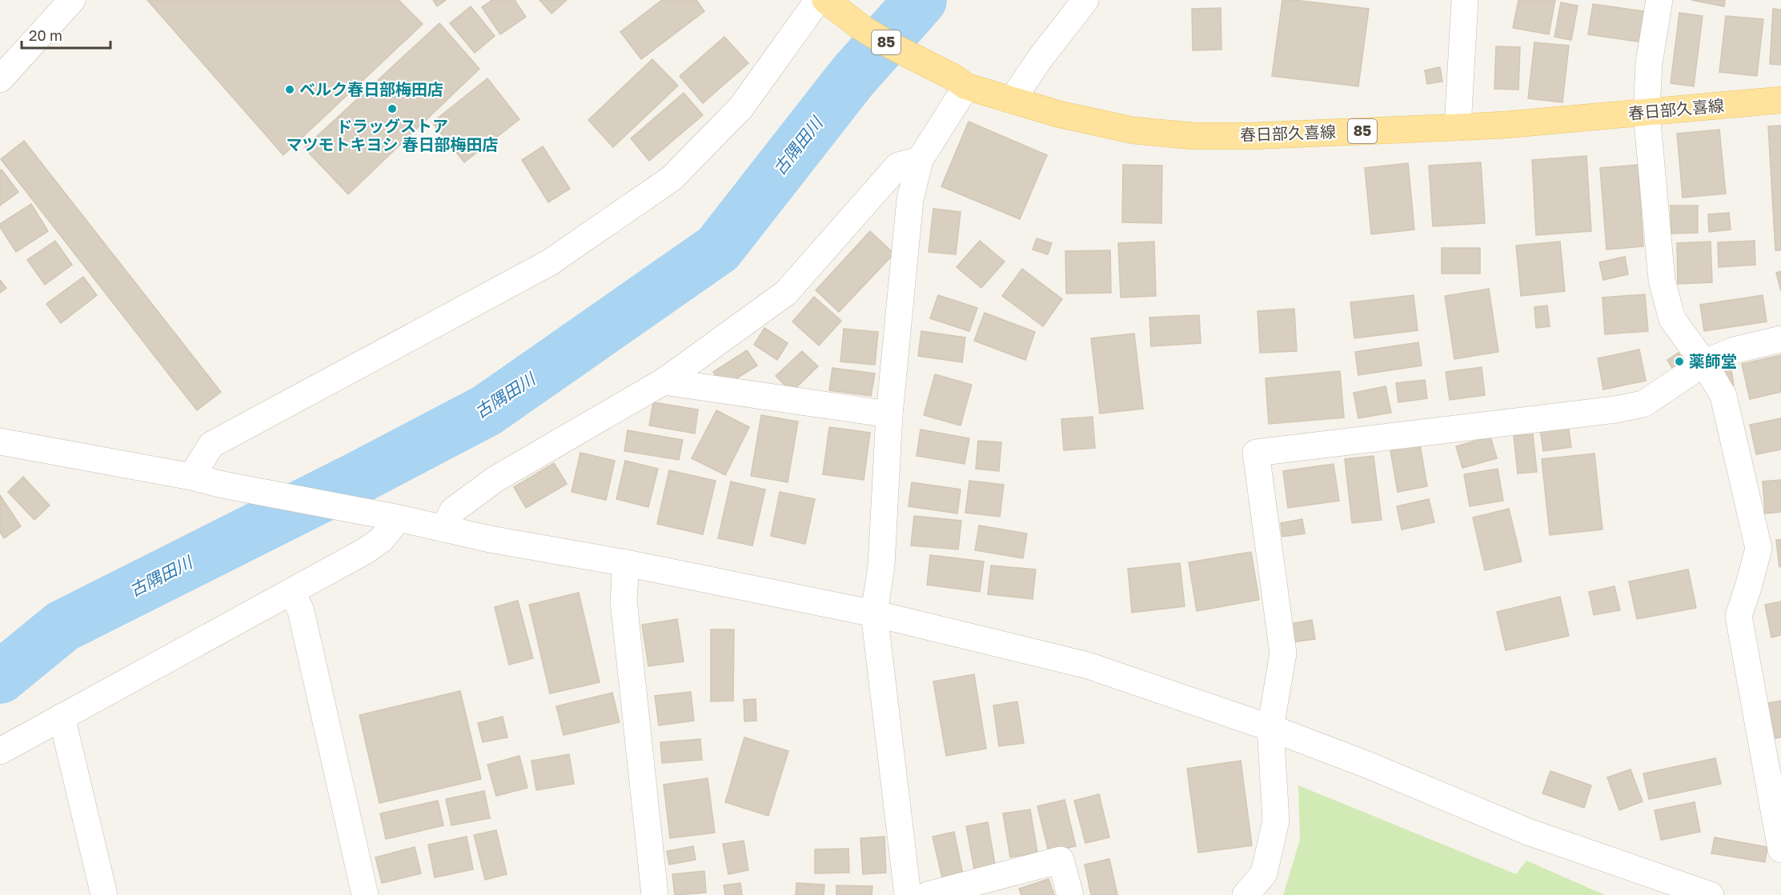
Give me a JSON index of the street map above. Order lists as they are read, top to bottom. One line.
{"streets":{"main road":["85","春日部久喜線"]},"water":["古隅田川"],"places":["ベルク春日部梅田店","ドラッグストア マツモトキヨシ 春日部梅田店","薬師堂"],"scale_bar":"20 m"}
